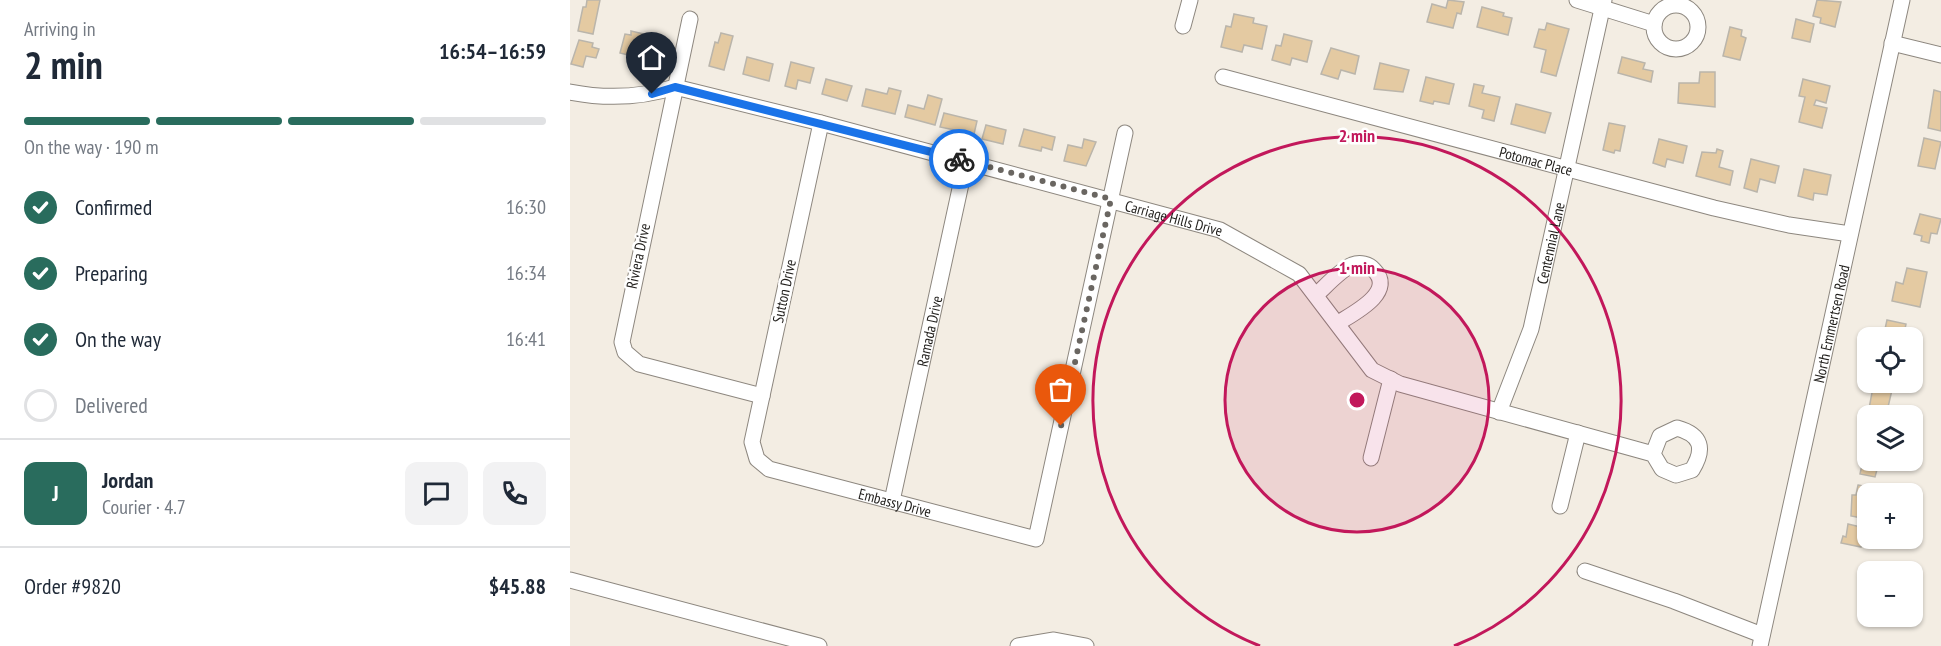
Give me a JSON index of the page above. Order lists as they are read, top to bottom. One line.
{"streets":{"street":["Potomac Place","Carriage Hills Drive","Centennial Lane","Riviera Drive","Sutton Drive","North Emmertsen Road","Ramada Drive","Embassy Drive"]},"crossings":[["Potomac Place","Centennial Lane"],["Potomac Place","North Emmertsen Road"],["Carriage Hills Drive","Centennial Lane"],["Carriage Hills Drive","Riviera Drive"],["Carriage Hills Drive","Sutton Drive"],["Carriage Hills Drive","Ramada Drive"],["Carriage Hills Drive","Embassy Drive"],["Riviera Drive","Sutton Drive"],["Sutton Drive","Embassy Drive"],["Ramada Drive","Embassy Drive"]],"page":{"heading":["2 min","Arriving in","16:54–16:59"],"panel":["Jordan","Courier · 4.7","Order #9820","$45.88"],"bar":"On the way · 190 m","list":[["Confirmed","16:30"],["Preparing","16:34"],["On the way","16:41"],"Delivered"],"map_buttons":["+","−"],"round":"J"},"rings":["2 min","1 min"]}
